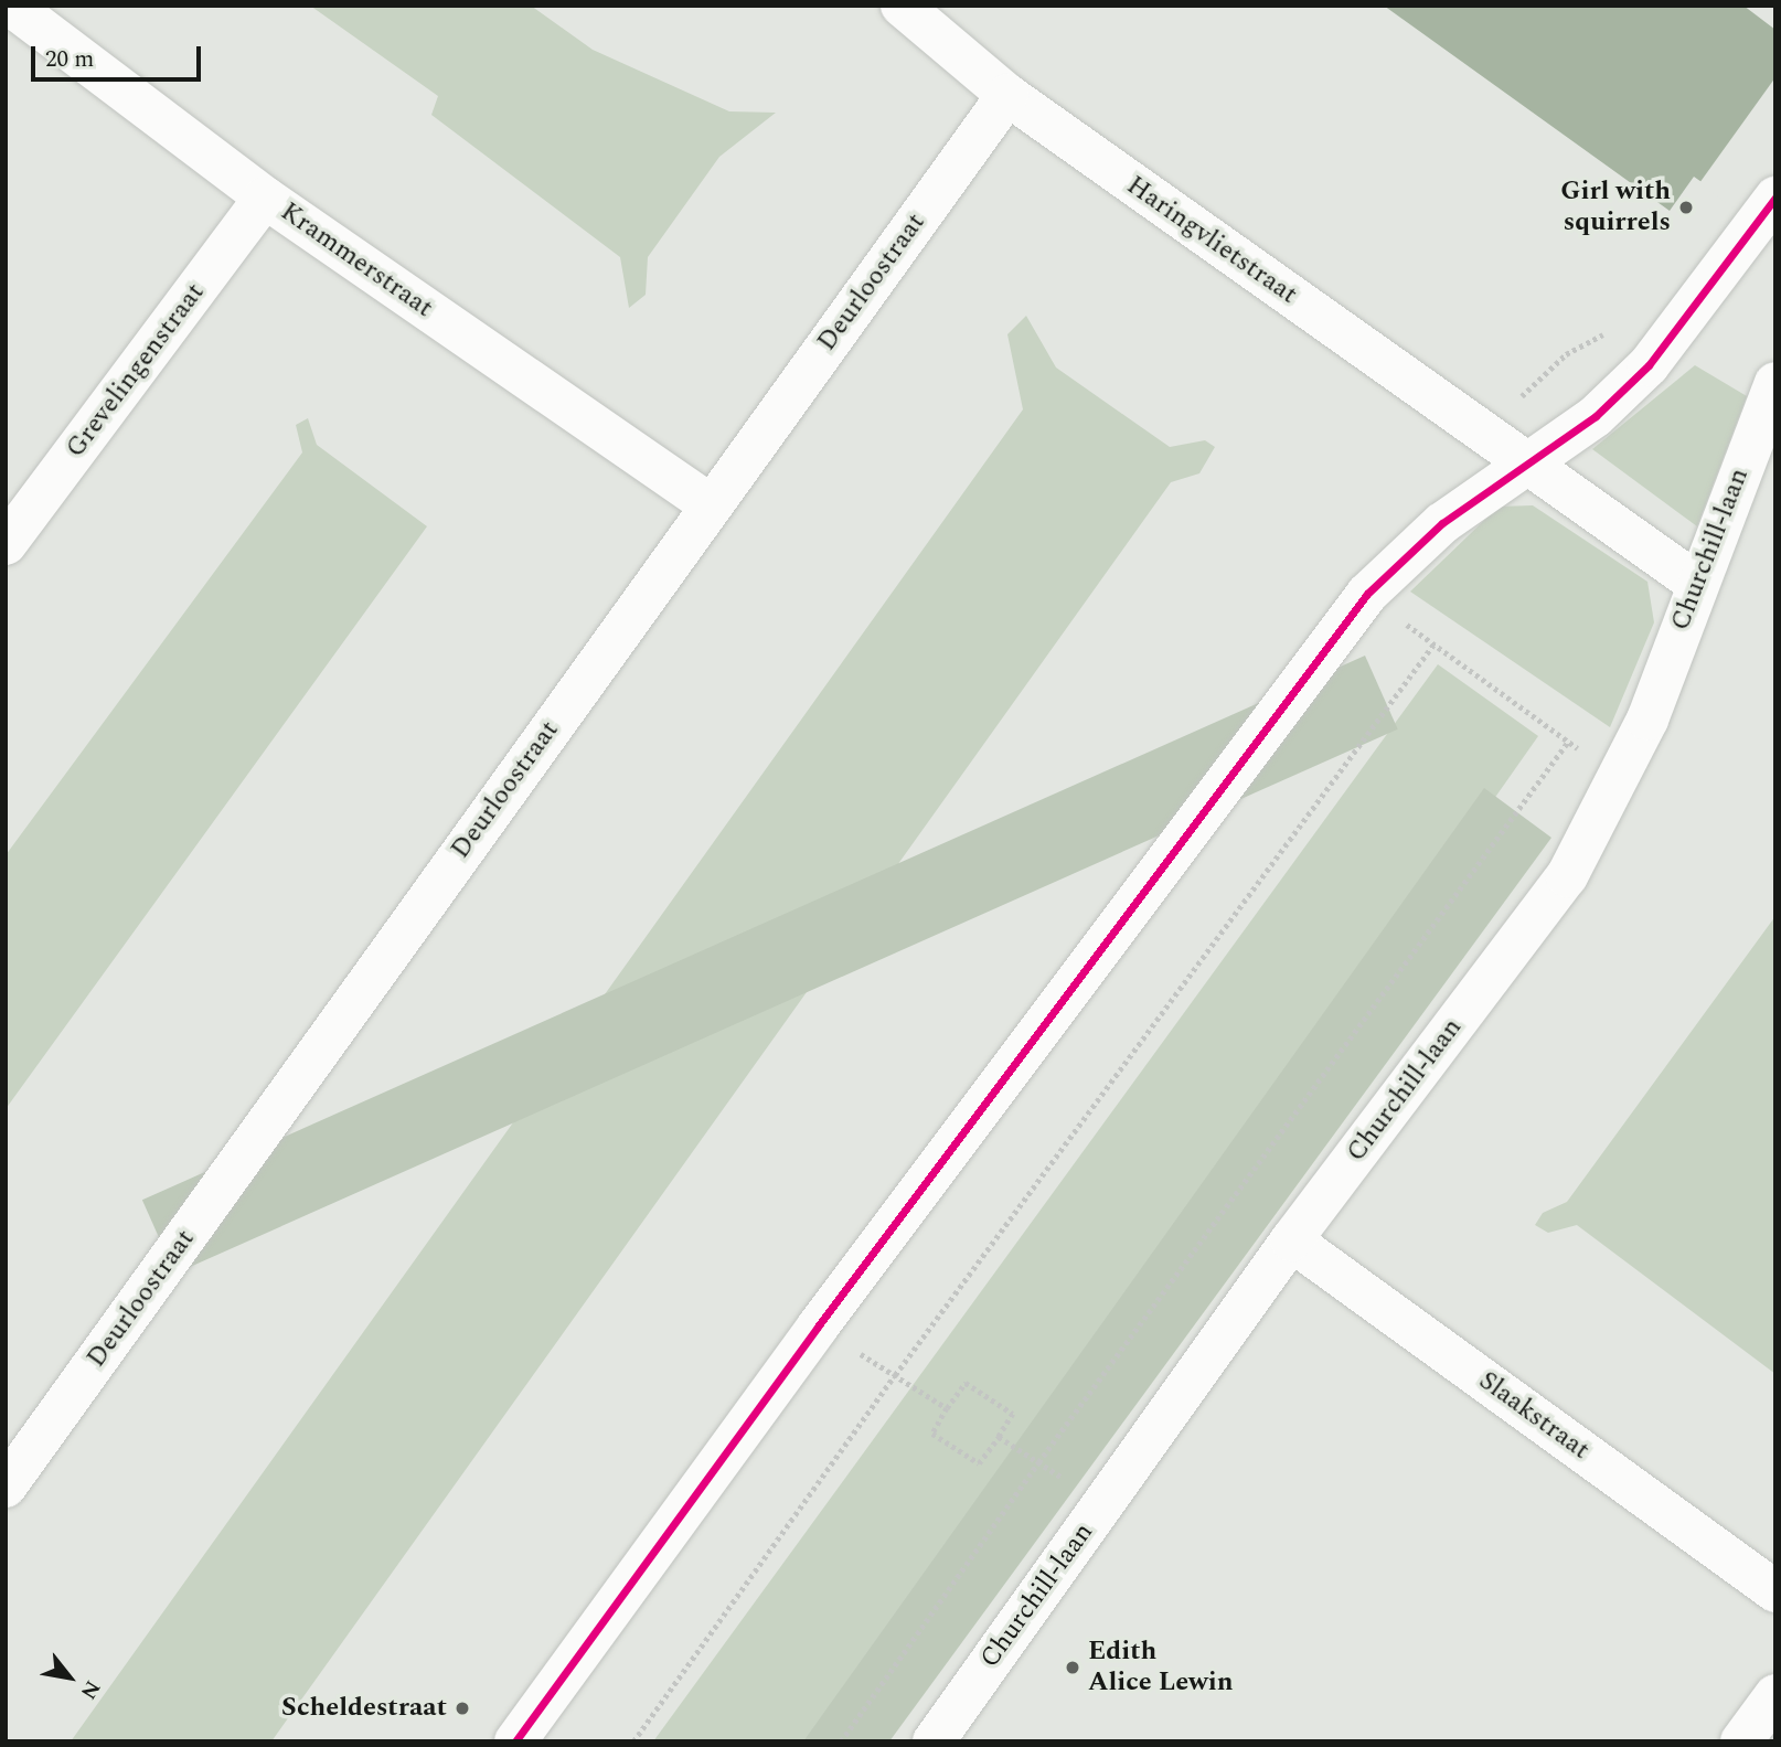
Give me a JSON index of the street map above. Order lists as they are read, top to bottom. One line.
{"streets":{"street":["Haringvlietstraat","Krammerstraat","Deurloostraat","Grevelingenstraat","Churchill-laan","Slaakstraat"]},"crossings":[["Haringvlietstraat","Deurloostraat"],["Haringvlietstraat","Churchill-laan"],["Krammerstraat","Deurloostraat"],["Krammerstraat","Grevelingenstraat"],["Churchill-laan","Slaakstraat"]],"places":["Girl with squirrels","Edith Alice Lewin","Scheldestraat"],"scale_bar":"20 m","north":"bottom right"}
